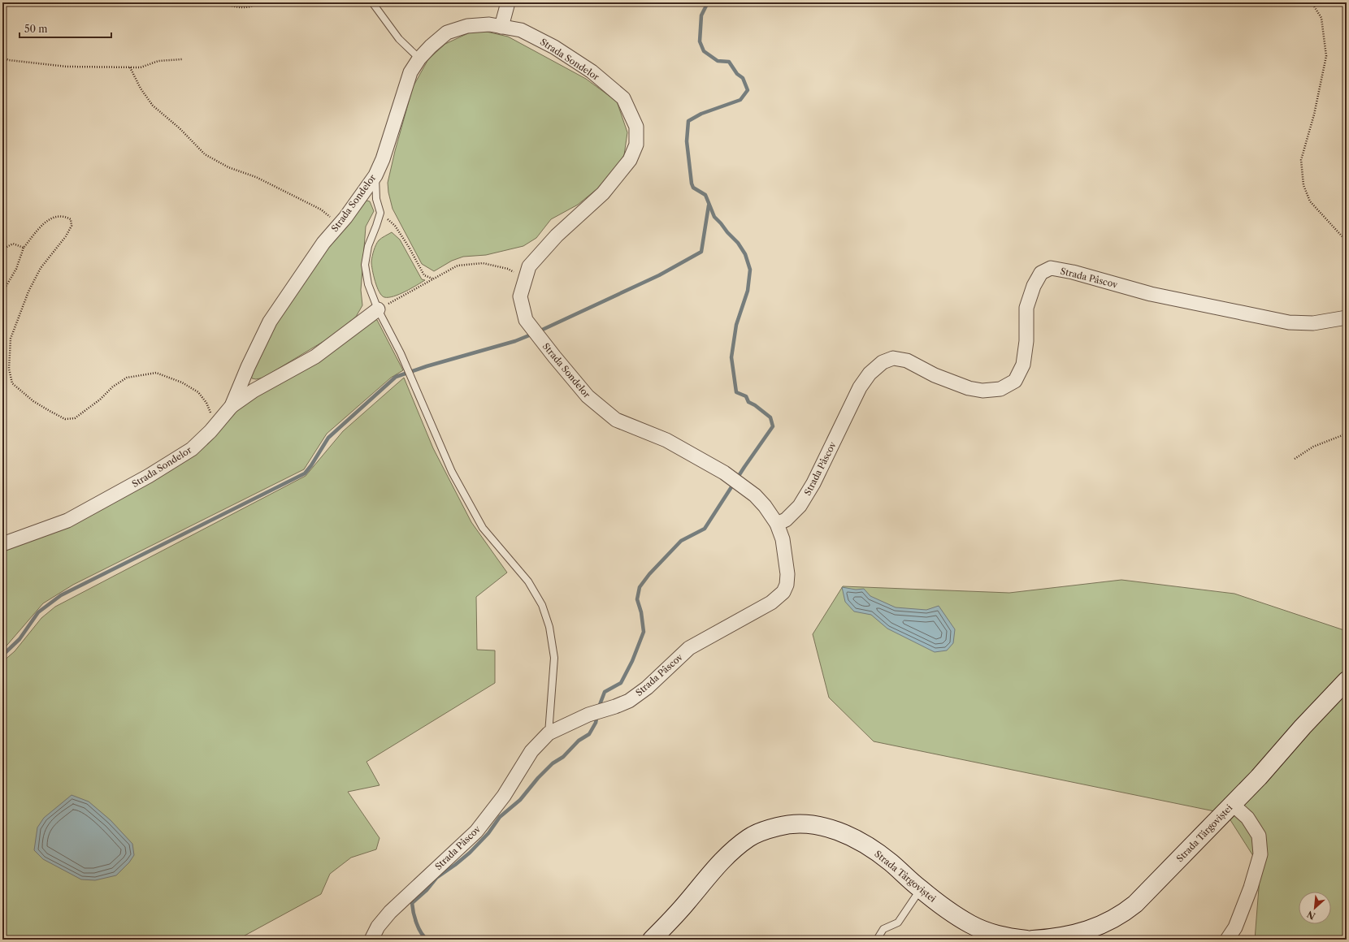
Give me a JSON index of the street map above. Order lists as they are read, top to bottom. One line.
{"streets":{"main road":["Strada Târgoviștei"],"street":["Strada Sondelor","Strada Pâscov"]},"crossings":[["Strada Sondelor","Strada Pâscov"]],"scale_bar":"50 m","north":"bottom left"}
